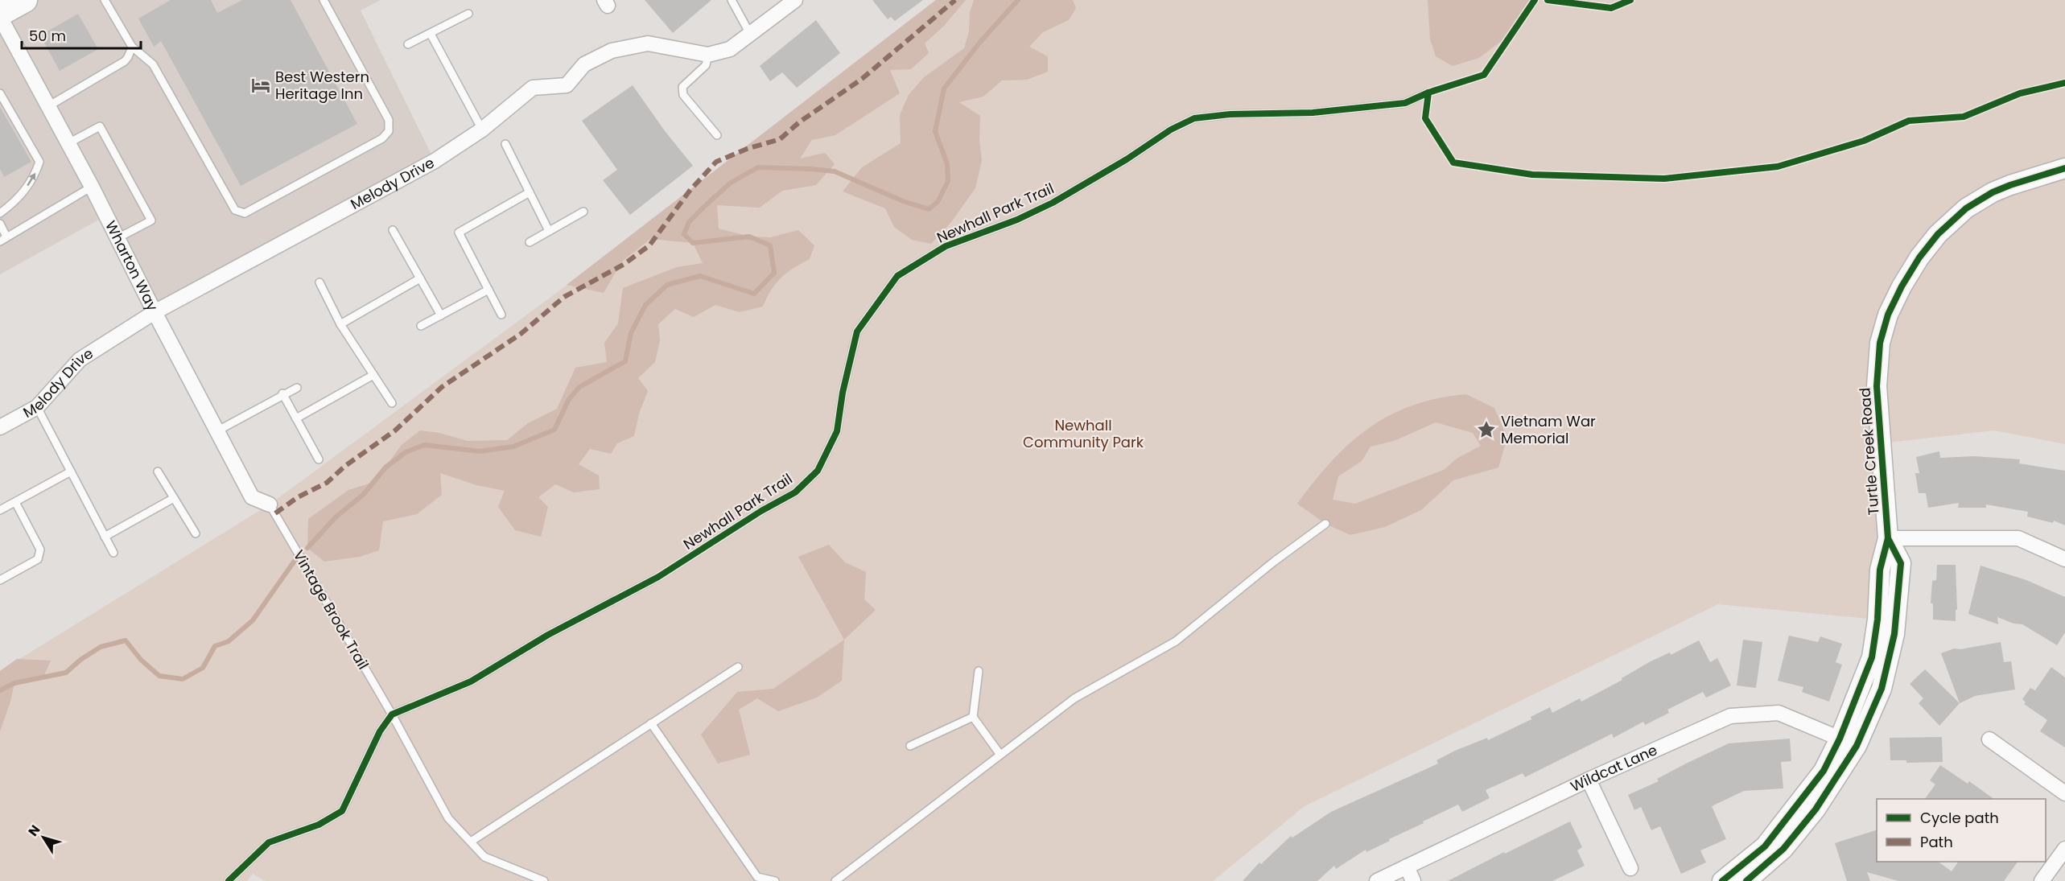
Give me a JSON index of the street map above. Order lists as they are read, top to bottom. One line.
{"streets":{"street":["Melody Drive","Wharton Way","Turtle Creek Road","Wildcat Lane"],"lane":["Newhall Park Trail","Vintage Brook Trail"]},"crossings":[["Melody Drive","Wharton Way"],["Newhall Park Trail","Vintage Brook Trail"],["Wharton Way","Vintage Brook Trail"],["Turtle Creek Road","Wildcat Lane"]],"parks":["Newhall Community Park"],"places":{"hotel":["Best Western Heritage Inn"],"place":["Vietnam War Memorial"]},"legend":["Cycle path","Path"],"scale_bar":"50 m","north":"top left"}
